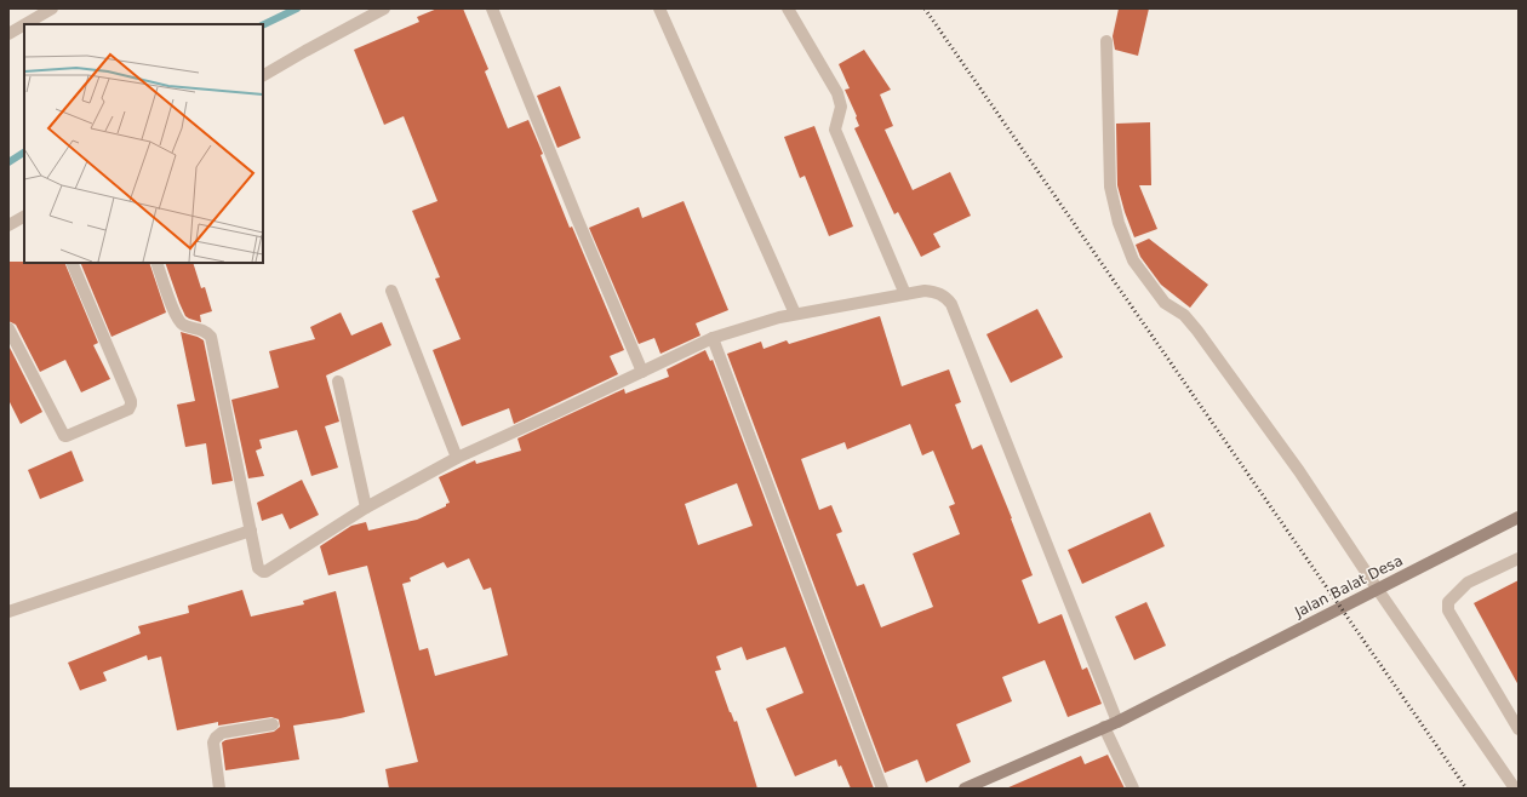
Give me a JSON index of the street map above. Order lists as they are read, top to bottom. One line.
{"streets":{"street":["Jalan Balat Desa"]}}
